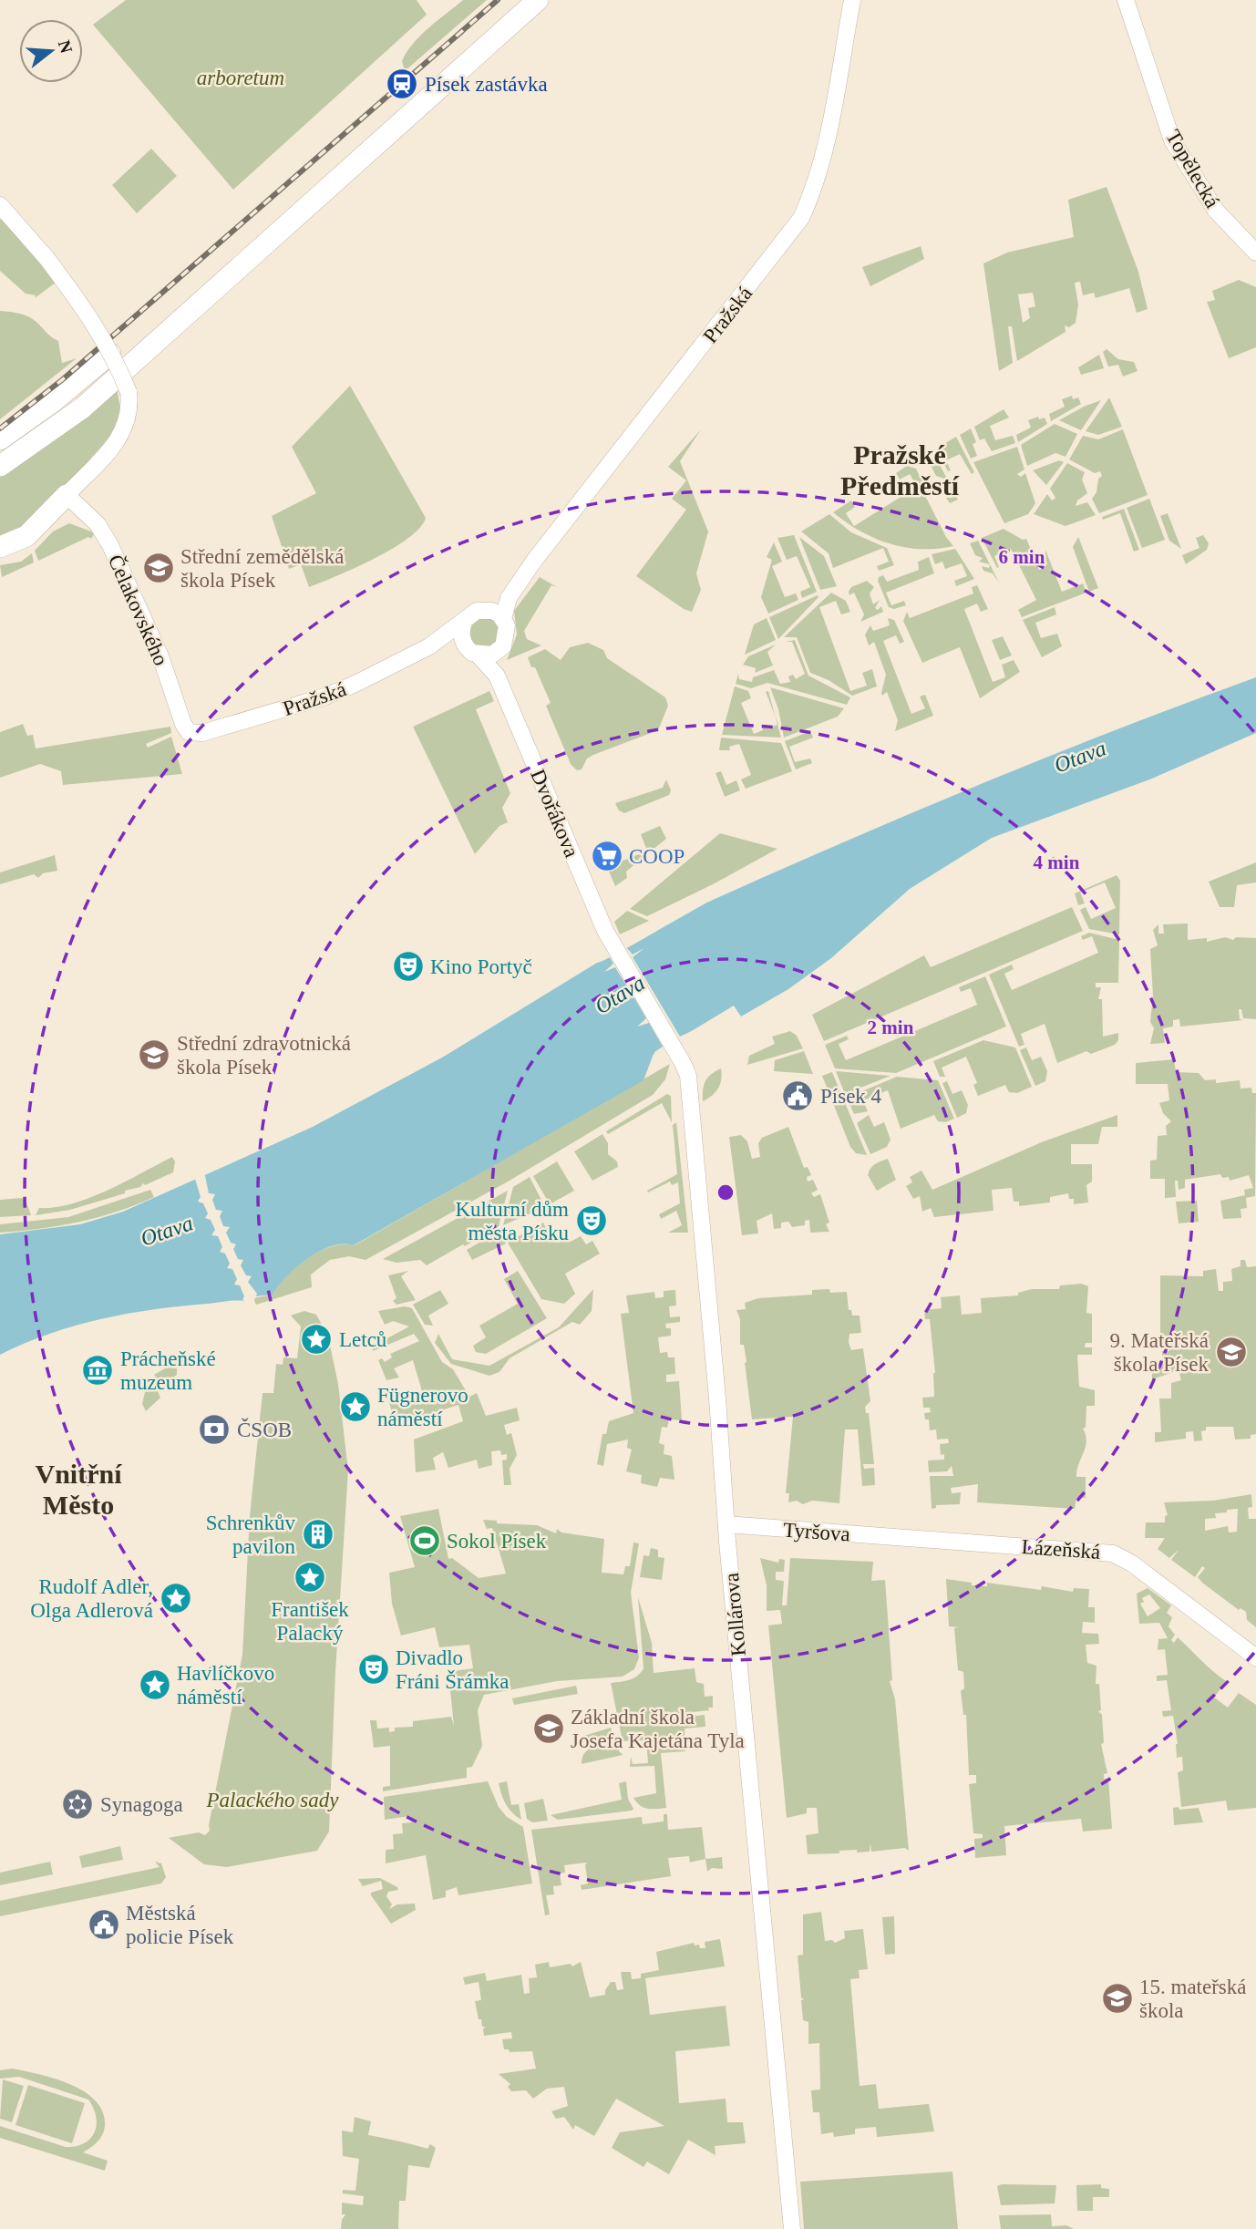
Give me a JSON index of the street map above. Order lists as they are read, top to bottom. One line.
{"streets":{"main road":["Topělecká","Pražská","Čelakovského","Dvořákova","Tyršova","Lázeňská","Kollárova"]},"crossings":[["Pražská","Čelakovského"],["Pražská","Dvořákova"],["Dvořákova","Kollárova"],["Tyršova","Lázeňská"],["Tyršova","Kollárova"]],"districts":["Pražské Předměstí","Vnitřní Město"],"water":["Otava"],"parks":["arboretum","Palackého sady"],"places":{"station":["Písek zastávka"],"school or university":["Střední zemědělská škola Písek","Střední zdravotnická škola Písek","9. Mateřská škola Písek","Základní škola Josefa Kajetána Tyla","15. mateřská škola"],"supermarket":["COOP"],"theatre":["Kino Portyč","Kulturní dům města Písku","Divadlo Fráni Šrámka"],"public building":["Písek 4","Městská policie Písek"],"place":["Letců","Fügnerovo náměstí","František Palacký","Rudolf Adler, Olga Adlerová","Havlíčkovo náměstí"],"museum":["Prácheňské muzeum"],"bank":["ČSOB"],"building":["Schrenkův pavilon"],"sports":["Sokol Písek"],"synagogue":["Synagoga"]},"north":"right","rings":["6 min","4 min","2 min"]}
